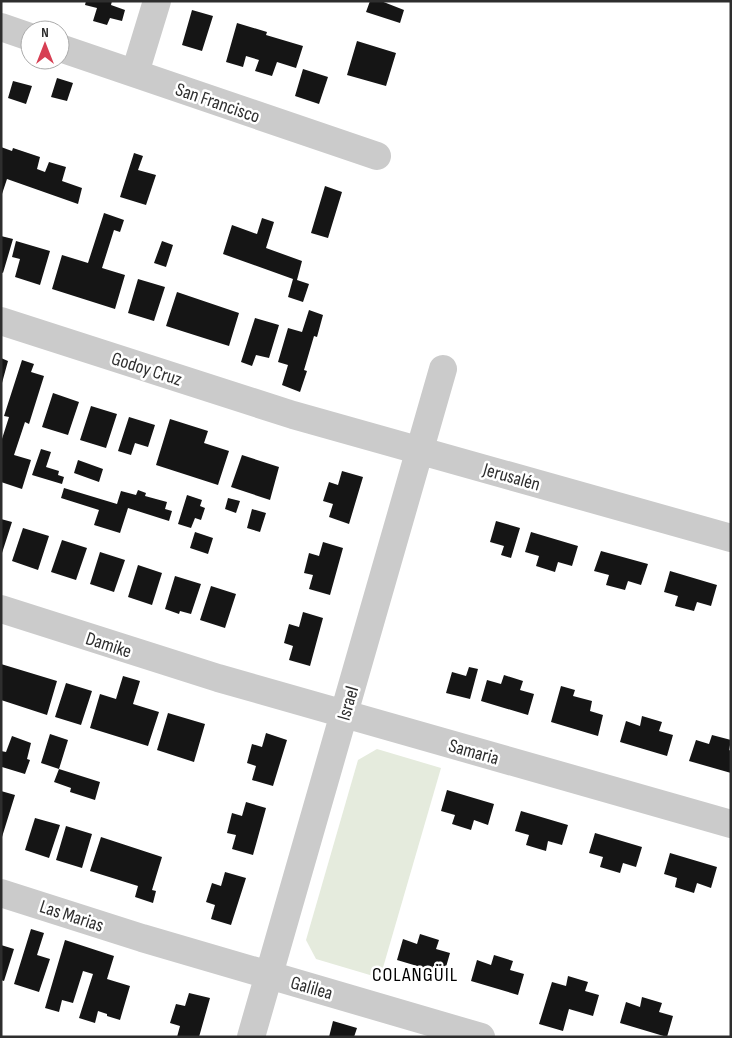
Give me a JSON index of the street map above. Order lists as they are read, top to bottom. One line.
{"streets":{"street":["San Francisco","Godoy Cruz","Jerusalén","Damike","Israel","Samaria","Las Marias","Galilea"]},"crossings":[["Godoy Cruz","Jerusalén"],["Jerusalén","Israel"],["Damike","Samaria"],["Israel","Samaria"],["Israel","Galilea"],["Las Marias","Galilea"]],"districts":["COLANGÜIL"],"north":"top"}
